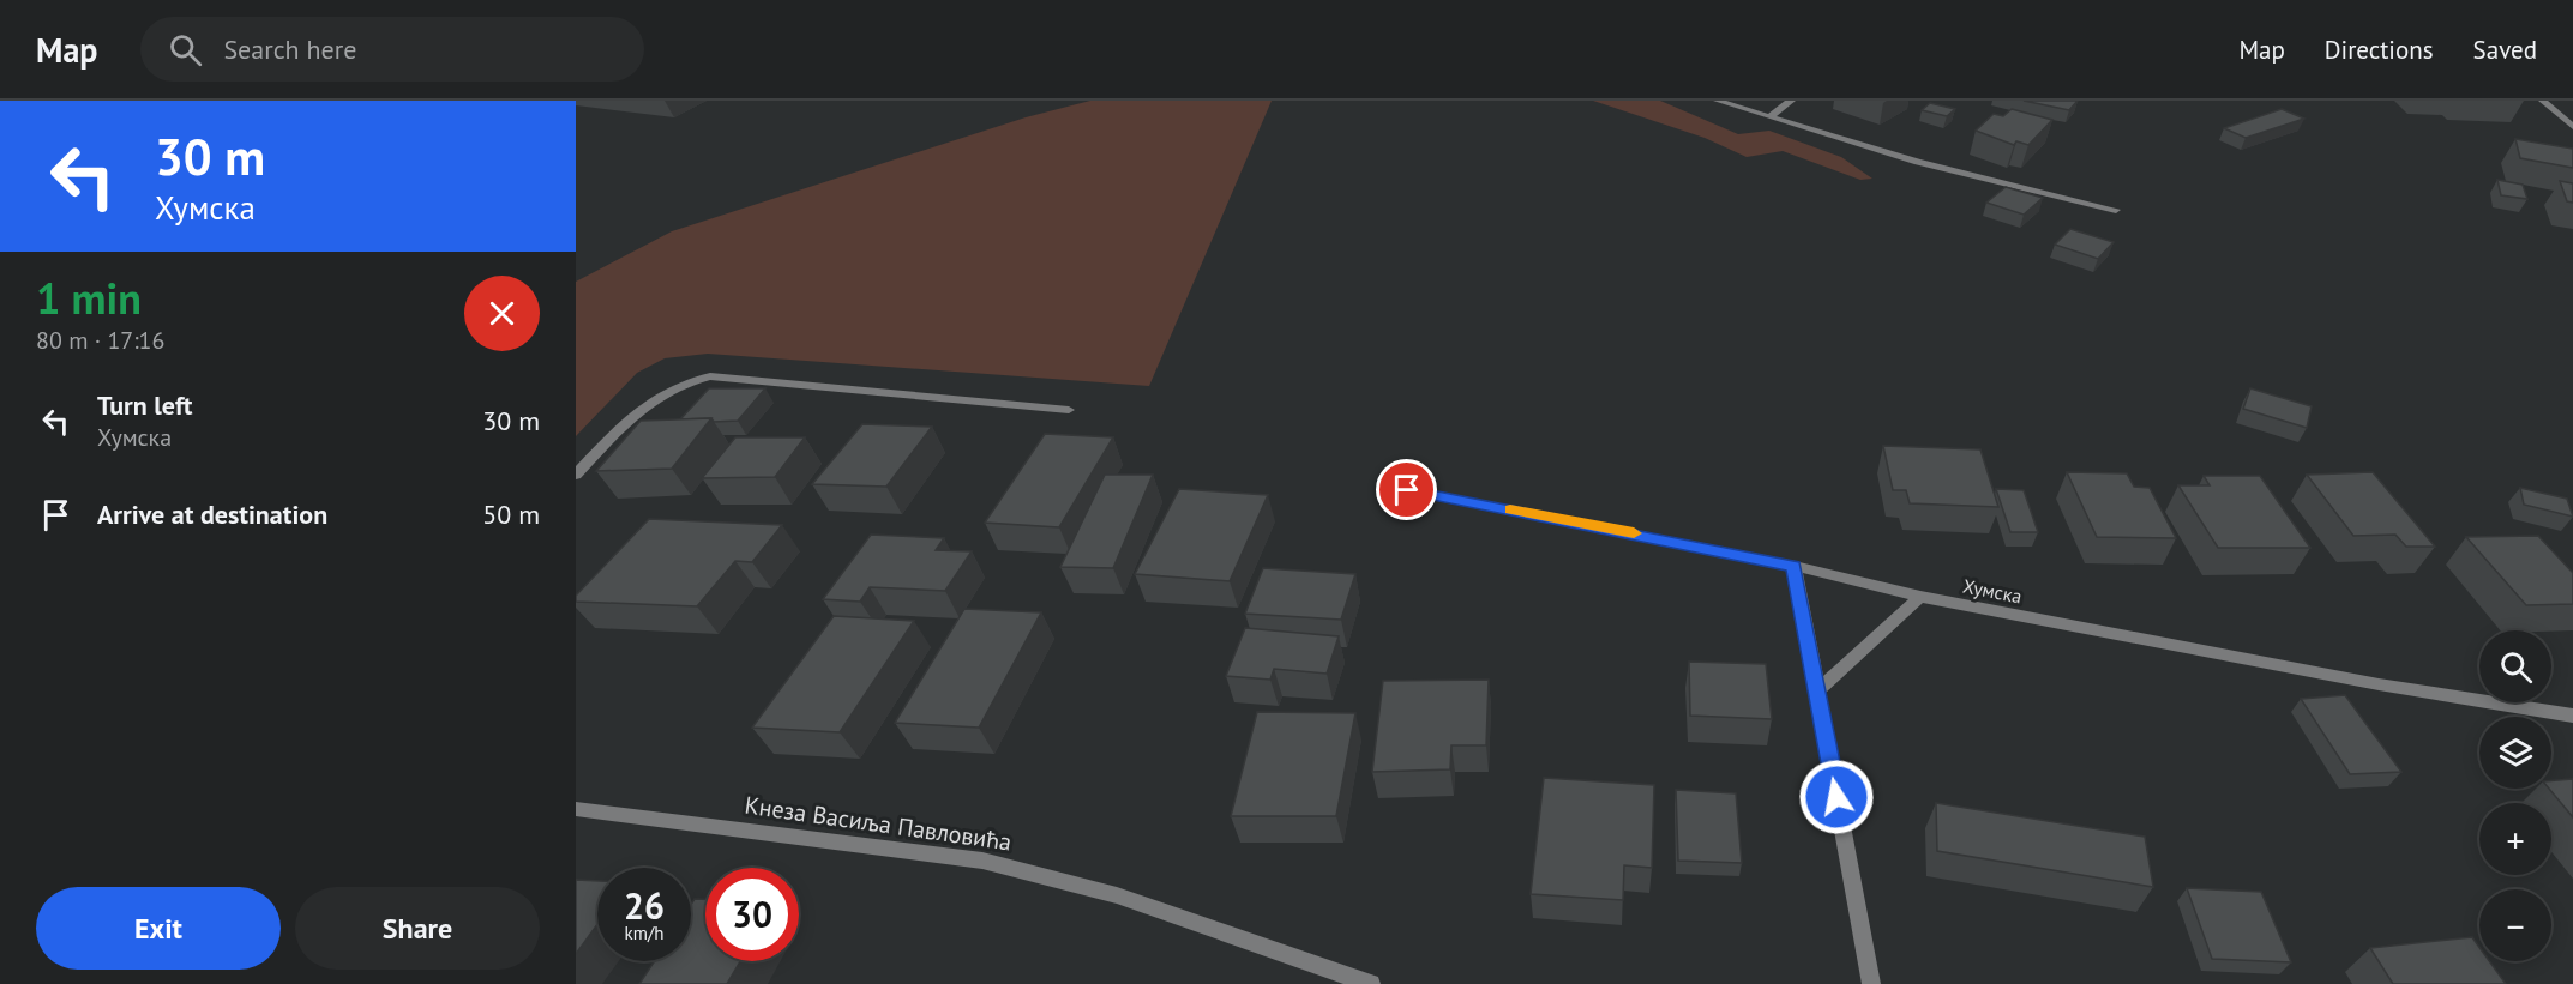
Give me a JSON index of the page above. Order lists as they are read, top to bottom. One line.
{"streets":{"street":["Хумска","Кнеза Васиља Павловића"]},"page":{"header":"Map","search":"Search here","nav":["Map","Directions","Saved"],"turn":["30 m","Хумска"],"heading":["1 min","80 m · 17:16"],"list":[{"name":"Turn left","note":"Хумска","value":"30 m"},{"name":"Arrive at destination","value":"50 m"}],"map_buttons":["+","−"],"speed":"26 km/h","limit":"30","buttons":["Exit","Share"]}}
